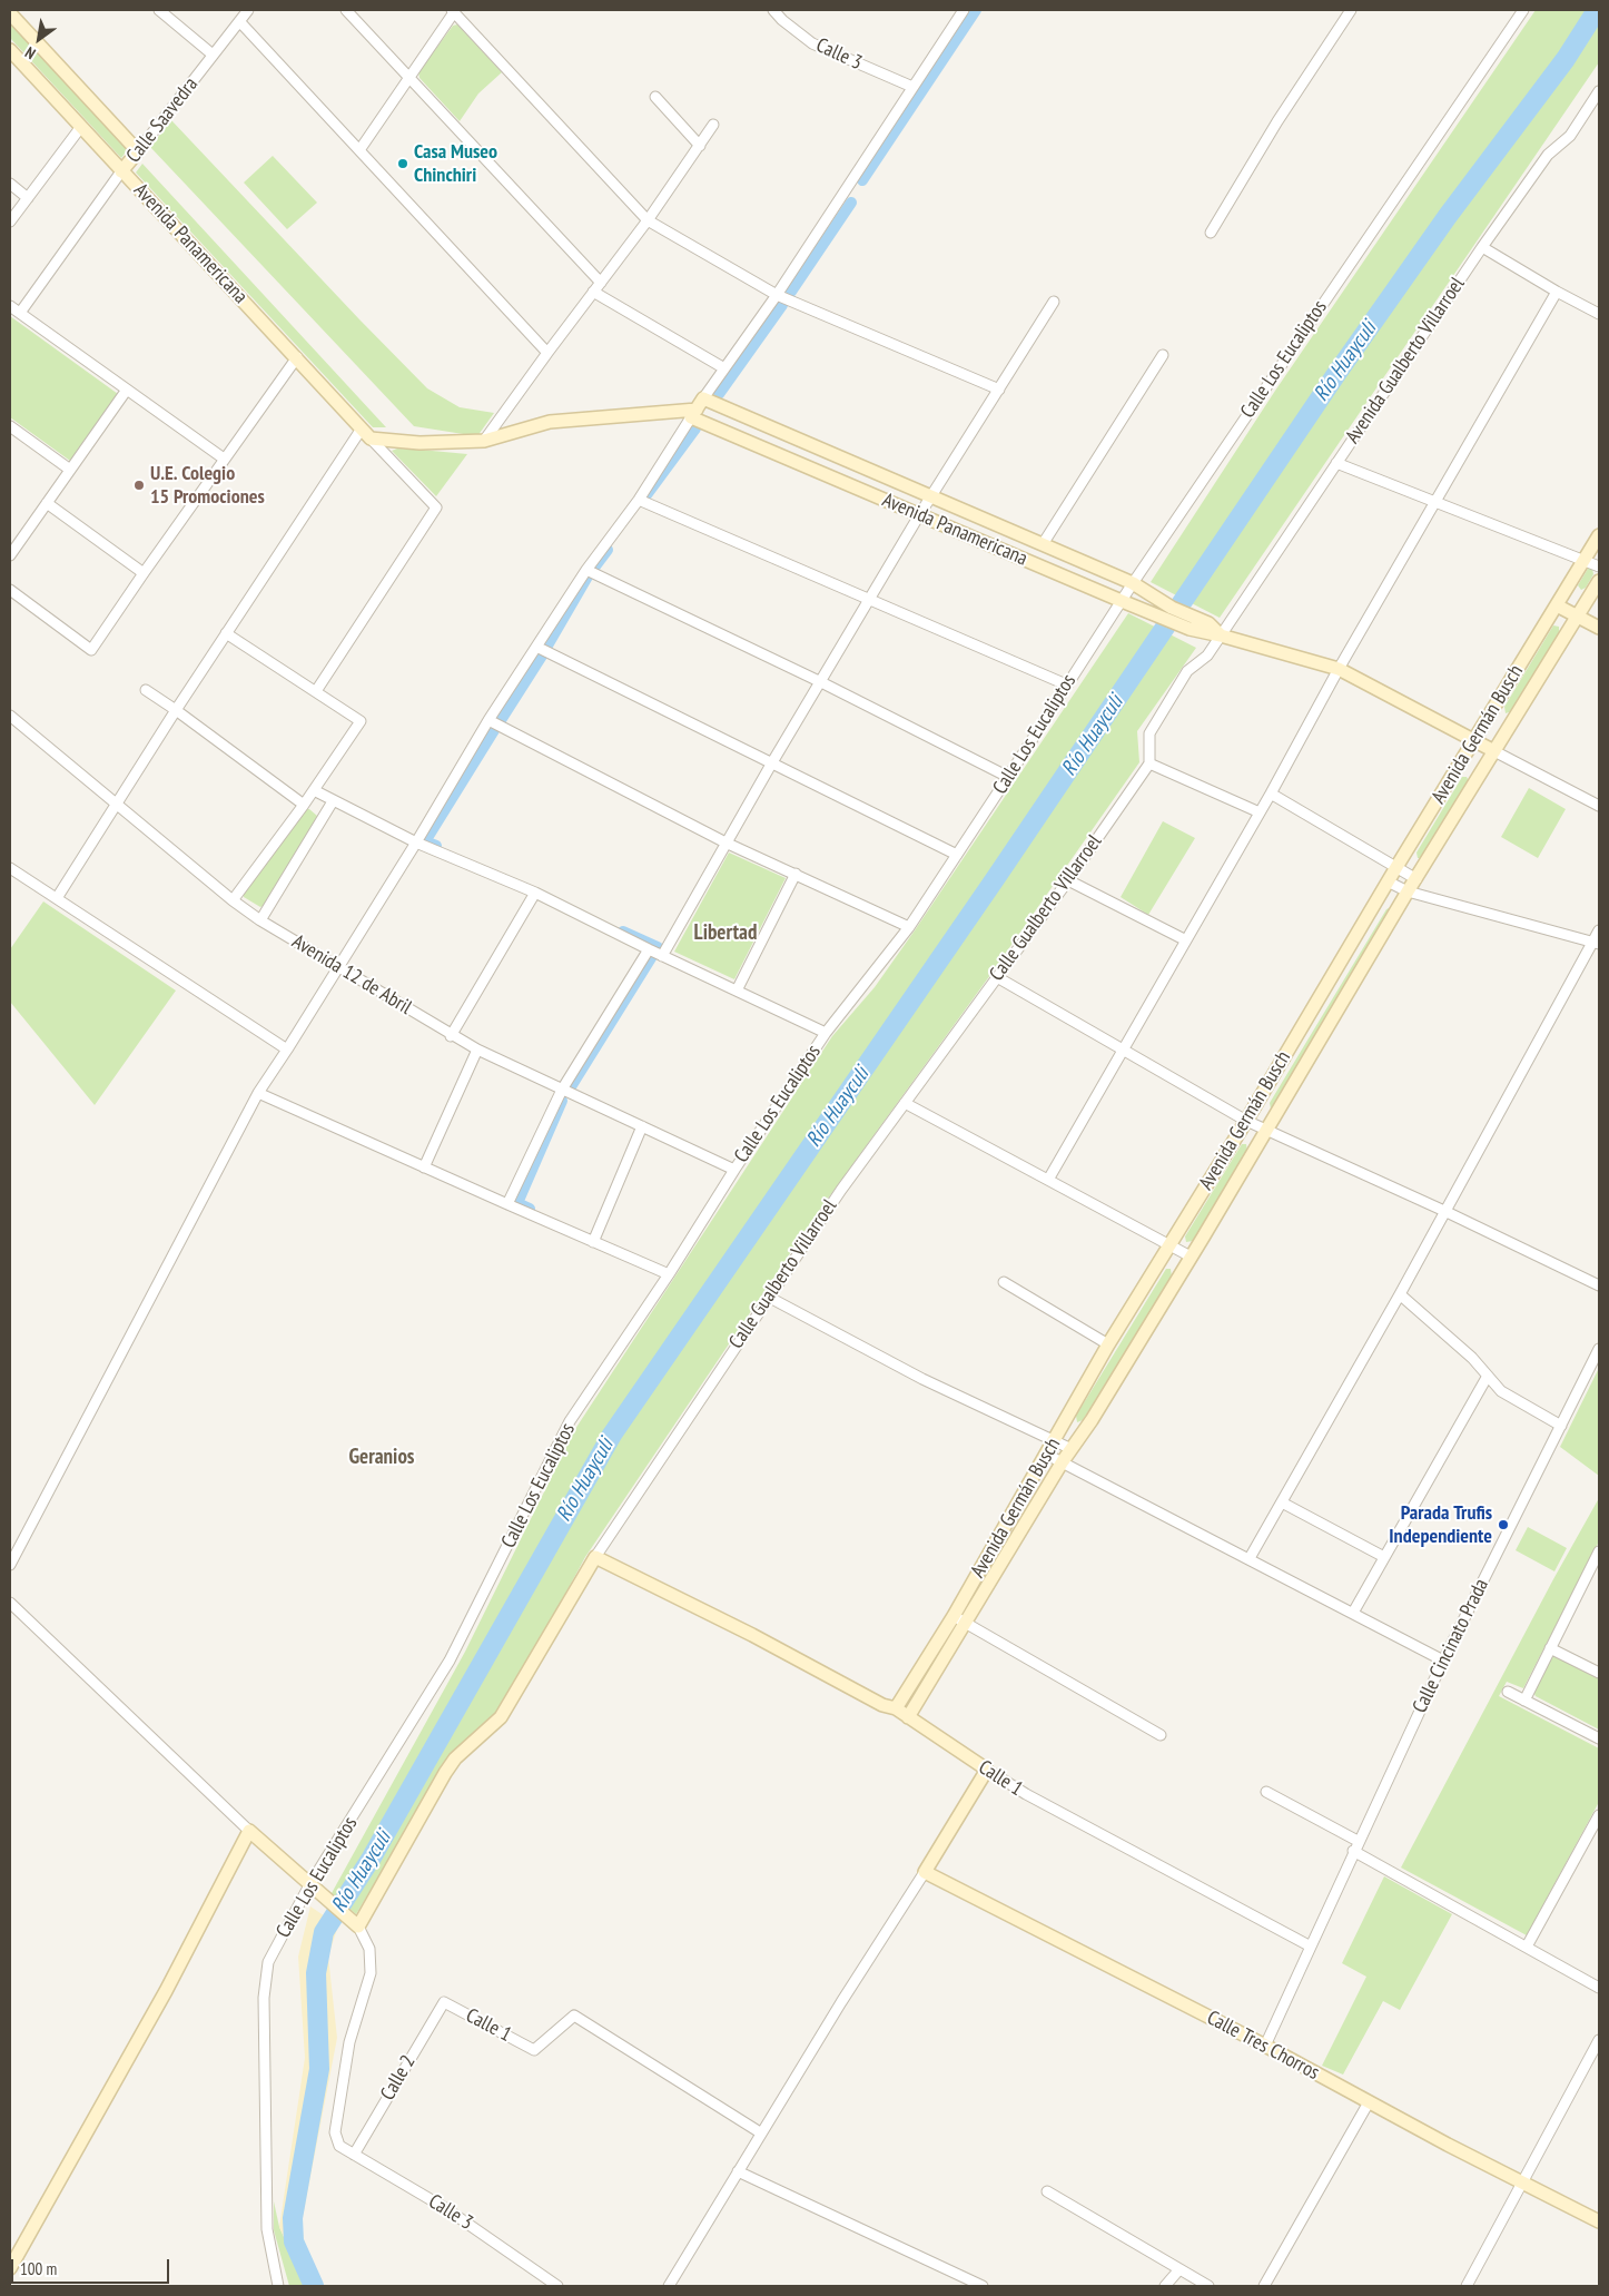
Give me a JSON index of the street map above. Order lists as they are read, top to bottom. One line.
{"streets":{"main road":["Calle Saavedra","Avenida Panamericana","Avenida Germán Busch","Calle Gualberto Villarroel","Calle 1","Calle Tres Chorros"],"street":["Calle 3","Calle Los Eucaliptos","Avenida Gualberto Villarroel","Avenida 12 de Abril","Calle Cincinato Prada","Calle 2"]},"crossings":[["Calle 3","Calle Gualberto Villarroel"],["Calle 3","Calle 2"],["Calle Saavedra","Avenida Panamericana"],["Avenida Panamericana","Calle Los Eucaliptos"],["Avenida Panamericana","Avenida Gualberto Villarroel"],["Avenida Panamericana","Avenida Germán Busch"],["Calle Los Eucaliptos","Avenida 12 de Abril"],["Avenida Germán Busch","Calle 1"],["Calle Gualberto Villarroel","Calle 1"],["Calle Cincinato Prada","Calle 1"],["Calle 1","Calle 2"]],"districts":["Libertad","Geranios"],"water":["Río Huayculi"],"places":["Casa Museo Chinchiri","U.E. Colegio 15 Promociones","Parada Trufis Independiente"],"scale_bar":"100 m","north":"bottom left"}
